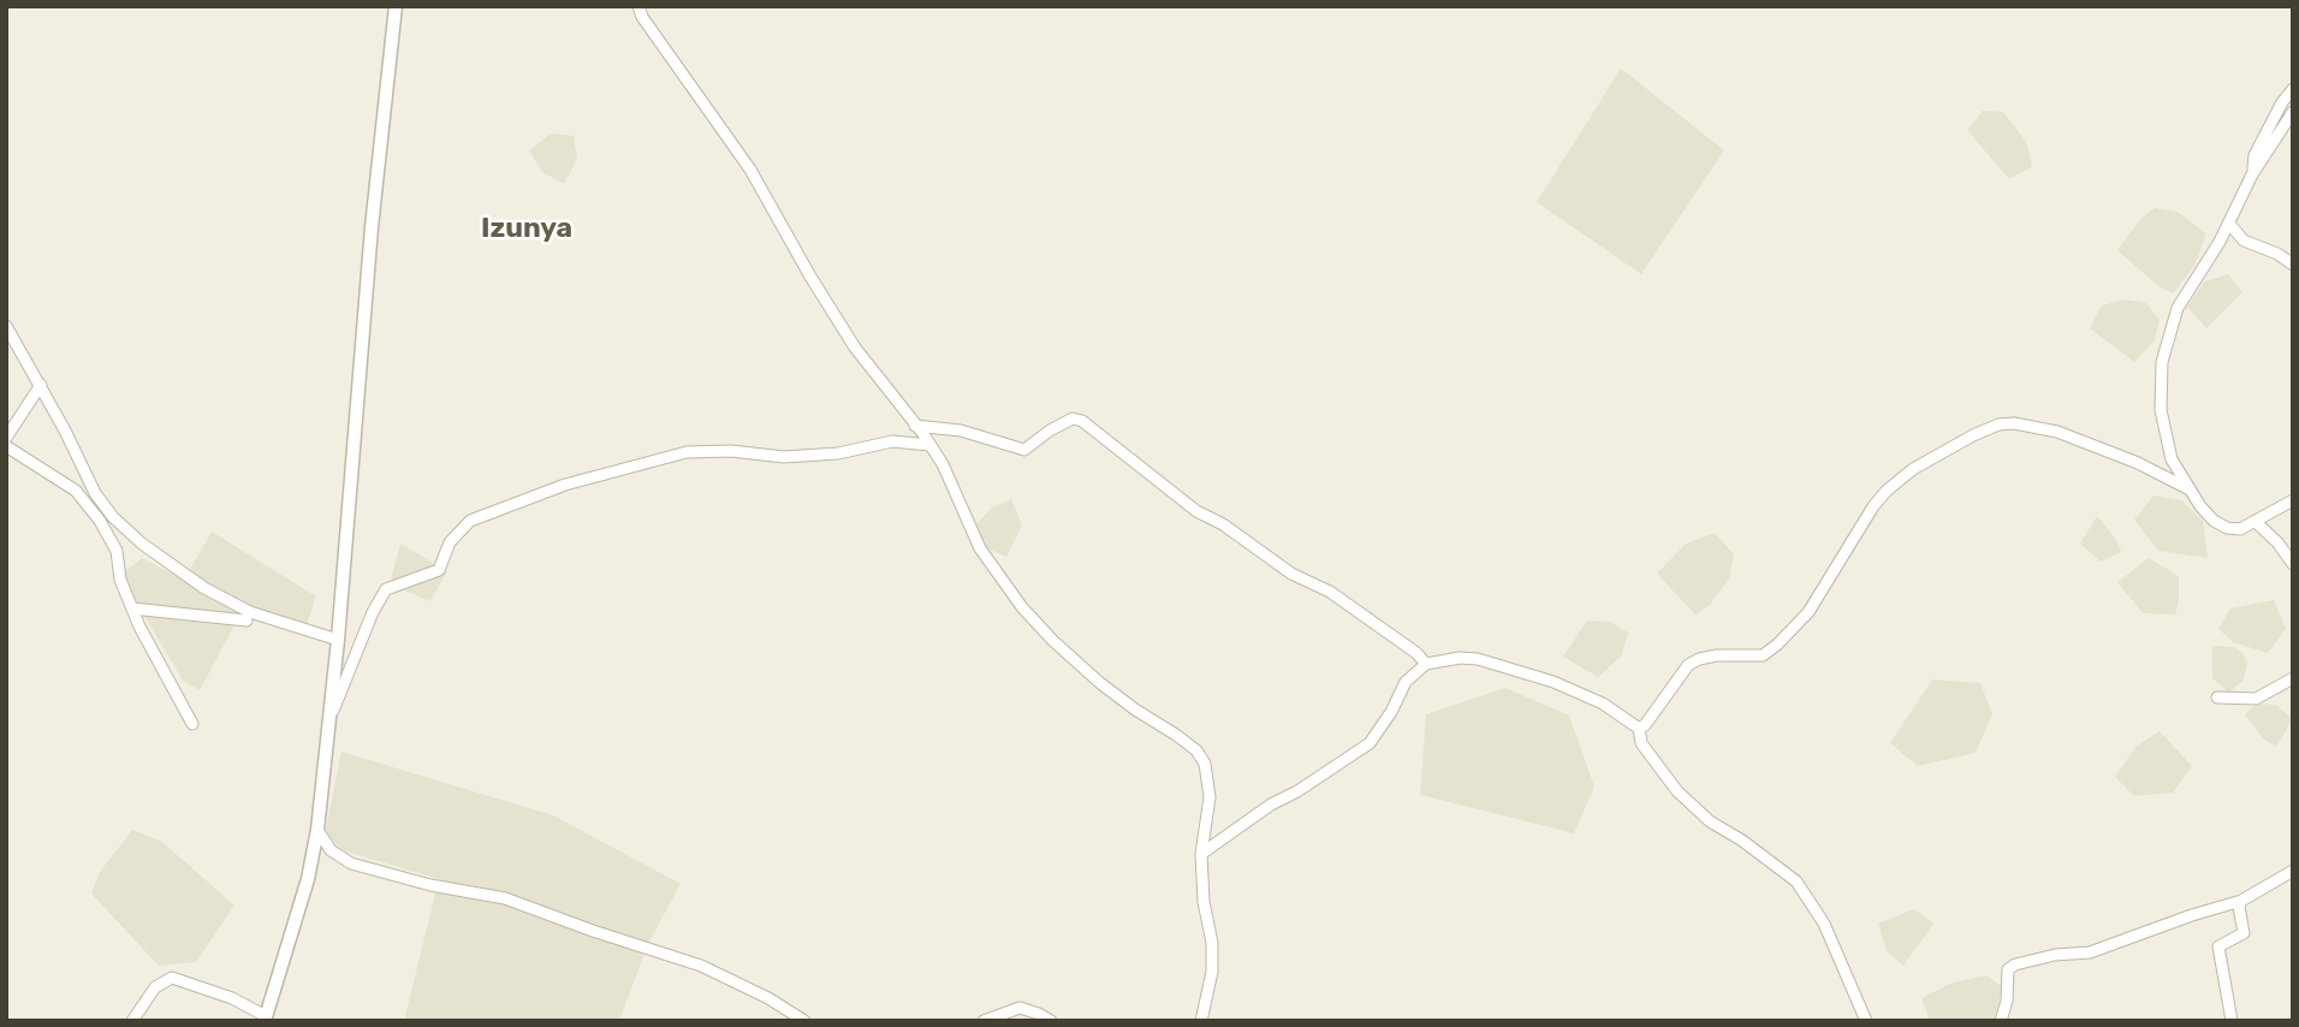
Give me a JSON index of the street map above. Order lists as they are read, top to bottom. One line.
{"districts":["Izunya"]}
